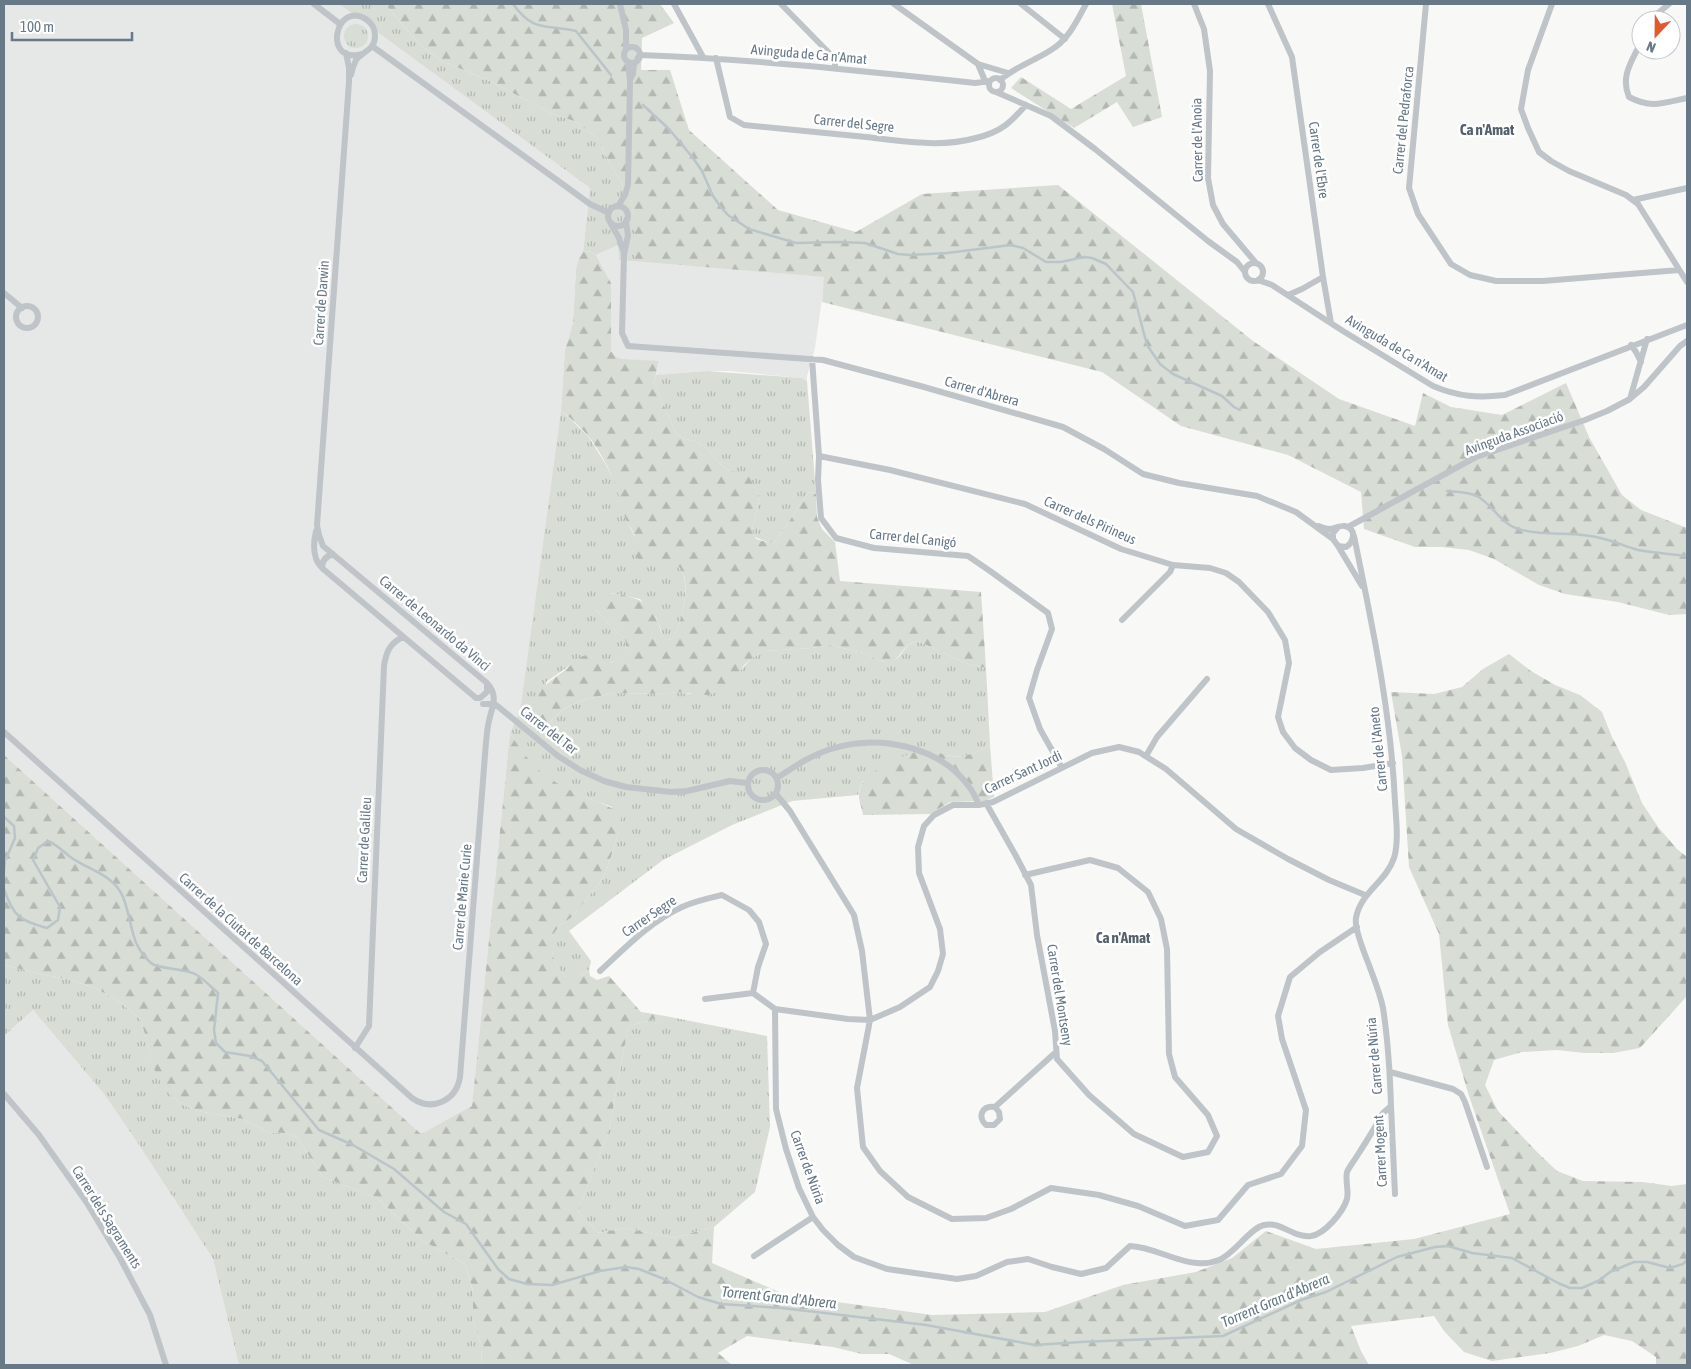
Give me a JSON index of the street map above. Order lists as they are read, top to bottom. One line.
{"streets":{"street":["Avinguda de Ca n'Amat","Carrer del Pedraforca","Carrer del Segre","Carrer de l'Anoia","Carrer de l'Ebre","Carrer de Darwin","Carrer d'Abrera","Avinguda Associació","Carrer dels Pirineus","Carrer del Canigó","Carrer de Leonardo da Vinci","Carrer del Ter","Carrer de l'Aneto","Carrer Sant Jordi","Carrer de Galileu","Carrer de Marie Curie","Carrer Segre","Carrer de la Ciutat de Barcelona","Carrer del Montseny","Carrer de Núria","Carrer Mogent","Carrer dels Sagraments"]},"crossings":[["Avinguda de Ca n'Amat","Carrer del Segre"],["Avinguda de Ca n'Amat","Carrer de l'Anoia"],["Avinguda de Ca n'Amat","Carrer de l'Ebre"],["Carrer de Darwin","Carrer de Leonardo da Vinci"],["Carrer d'Abrera","Avinguda Associació"],["Carrer d'Abrera","Carrer del Canigó"],["Carrer d'Abrera","Carrer de l'Aneto"],["Avinguda Associació","Carrer de l'Aneto"],["Carrer dels Pirineus","Carrer del Canigó"],["Carrer dels Pirineus","Carrer de l'Aneto"],["Carrer del Canigó","Carrer Sant Jordi"],["Carrer de Leonardo da Vinci","Carrer de Marie Curie"],["Carrer del Ter","Carrer de Marie Curie"],["Carrer de l'Aneto","Carrer Sant Jordi"],["Carrer de l'Aneto","Carrer de Núria"],["Carrer Sant Jordi","Carrer del Montseny"],["Carrer Sant Jordi","Carrer de Núria"],["Carrer de Galileu","Carrer de la Ciutat de Barcelona"],["Carrer de Marie Curie","Carrer de la Ciutat de Barcelona"],["Carrer de Núria","Carrer Mogent"]],"districts":["Ca n'Amat","Ca n'Amat"],"water":["Torrent Gran d'Abrera"],"scale_bar":"100 m","north":"bottom"}
